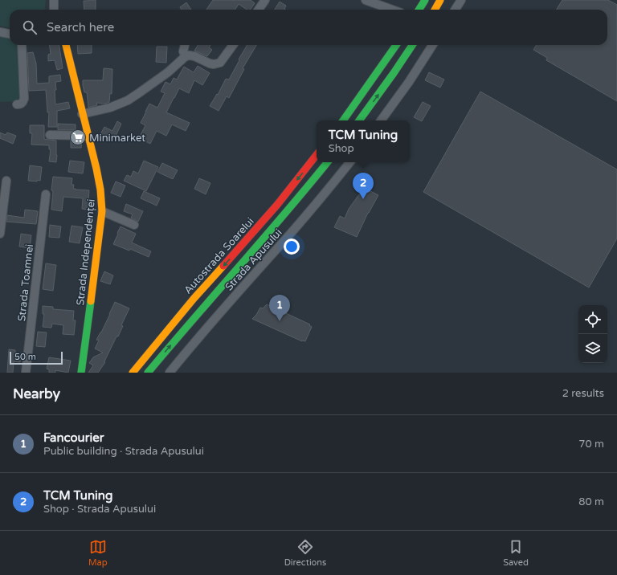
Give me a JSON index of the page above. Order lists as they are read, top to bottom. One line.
{"streets":{"main road":["Strada Independenței","Autostrada Soarelui"],"street":["Strada Apusului","Strada Toamnei"]},"places":{"supermarket":["Minimarket"]},"scale_bar":"50 m","page":{"search":"Search here","popup":["TCM Tuning","Shop"],"pins":["2","1"],"scale":"50 m","heading":["Nearby","2 results"],"list":[{"mark":"1","name":"Fancourier","note":"Public building · Strada Apusului","value":"70 m"},{"mark":"2","name":"TCM Tuning","note":"Shop · Strada Apusului","value":"80 m"}],"nav":["Map","Directions","Saved"]}}
